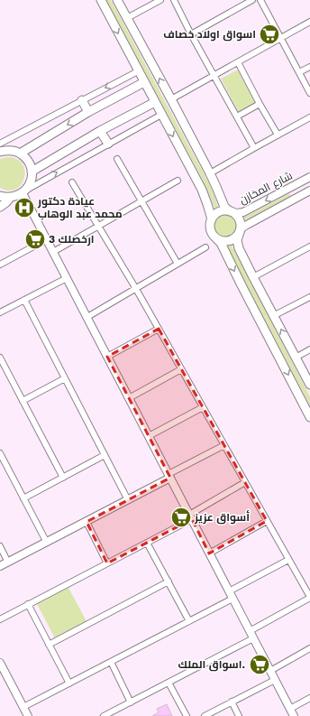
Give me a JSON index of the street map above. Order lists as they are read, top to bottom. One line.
{"streets":{"street":["شارع المخازن"]},"places":{"supermarket":["اسواق اولاد خصاف","ارخصلك 3","أسواق عزيز","اسواق الملك."],"hospital":["عيادة دكتور محمد عبد الوهاب"]}}
